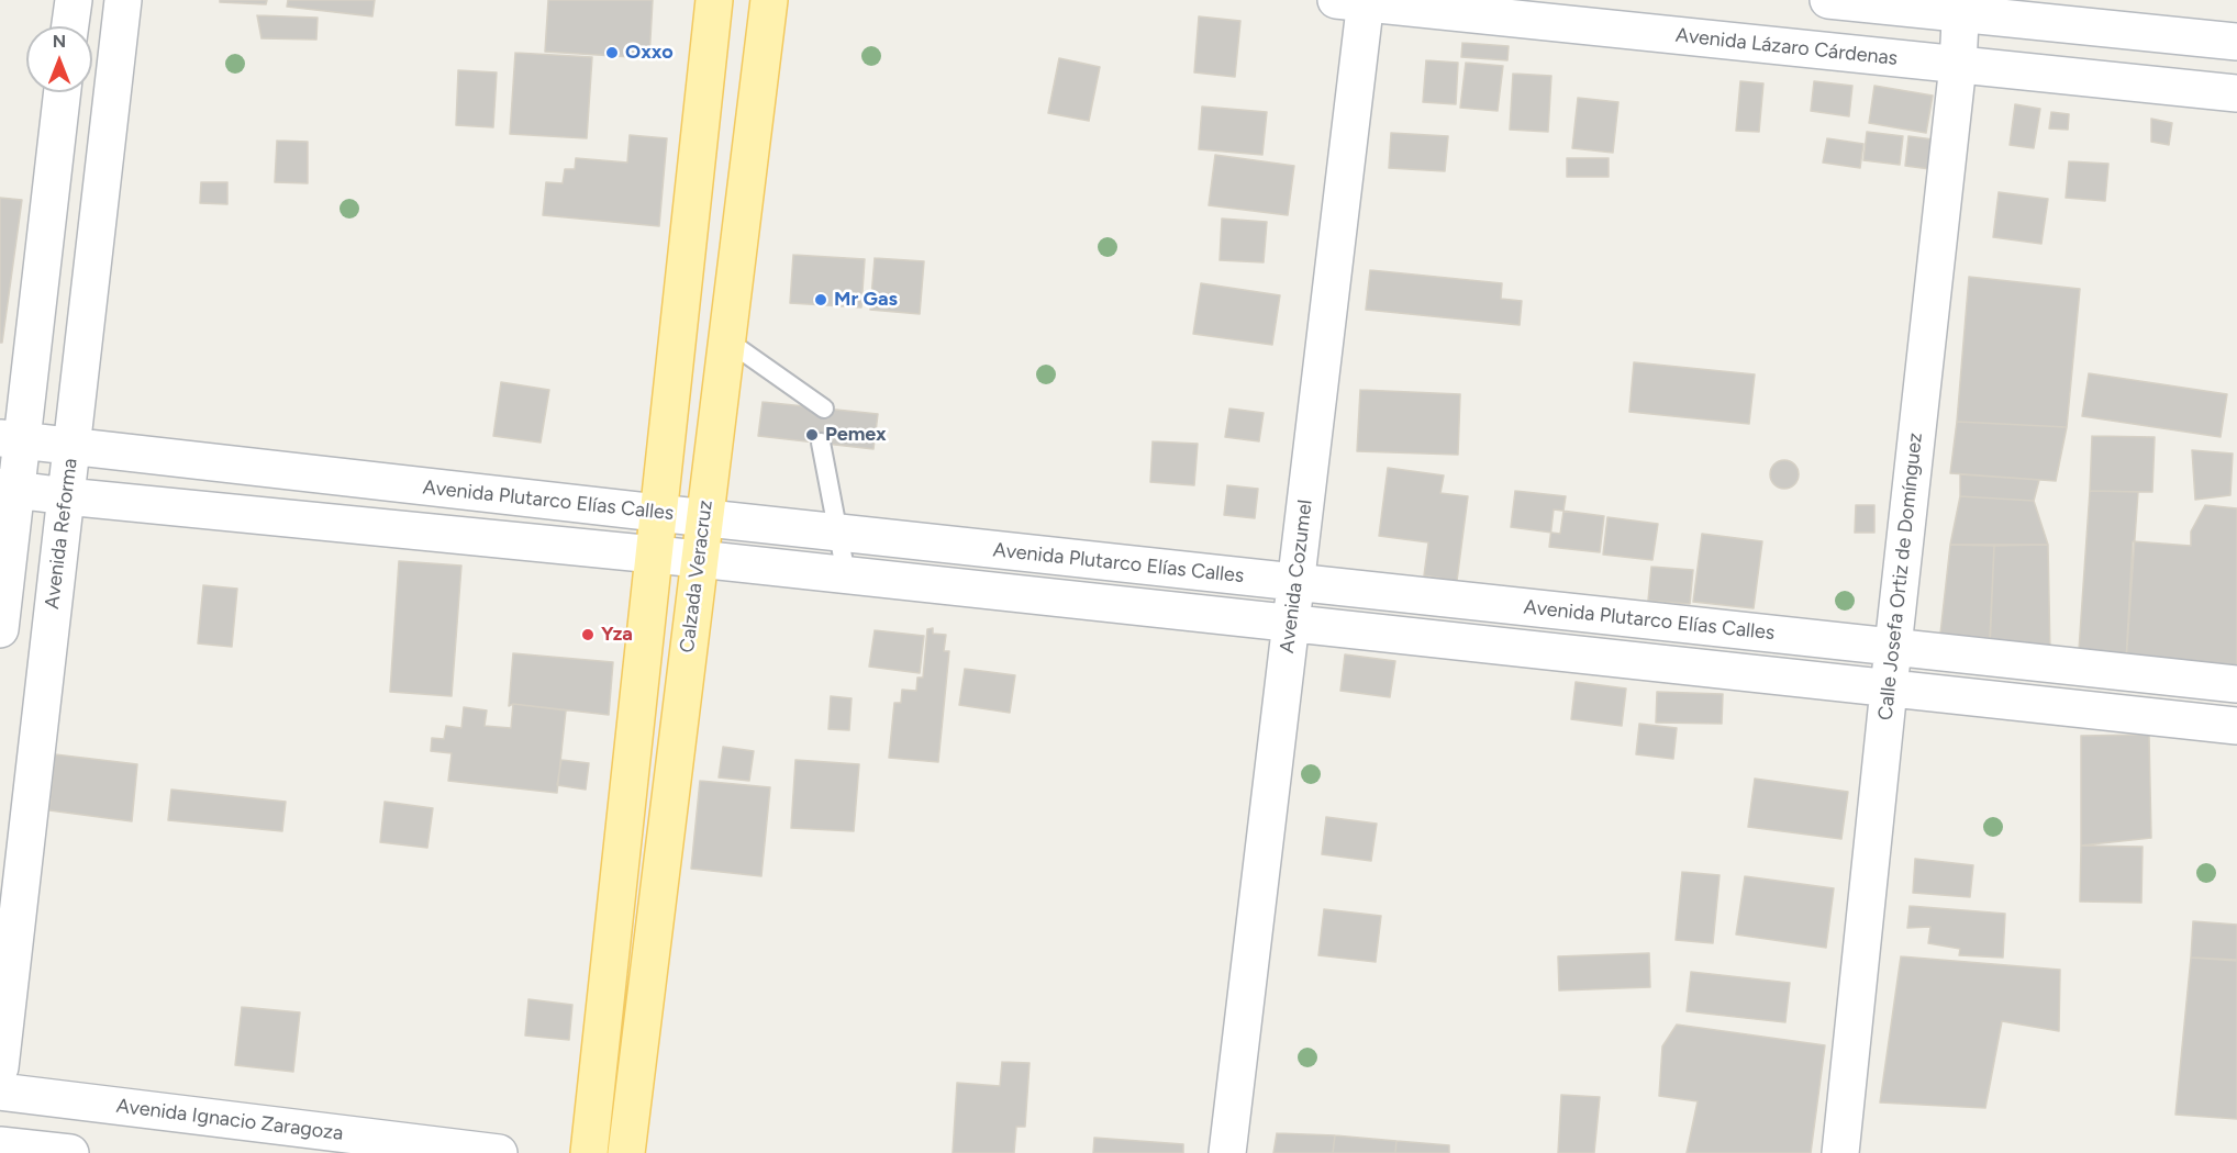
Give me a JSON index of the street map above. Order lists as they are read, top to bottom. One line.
{"streets":{"main road":["Calzada Veracruz"],"street":["Avenida Lázaro Cárdenas","Avenida Plutarco Elías Calles","Avenida Reforma","Avenida Cozumel","Calle Josefa Ortiz de Domínguez","Avenida Ignacio Zaragoza"]},"crossings":[["Avenida Lázaro Cárdenas","Avenida Cozumel"],["Avenida Lázaro Cárdenas","Calle Josefa Ortiz de Domínguez"],["Avenida Plutarco Elías Calles","Avenida Reforma"],["Avenida Plutarco Elías Calles","Calzada Veracruz"],["Avenida Plutarco Elías Calles","Avenida Cozumel"],["Avenida Plutarco Elías Calles","Calle Josefa Ortiz de Domínguez"]],"places":["Oxxo","Mr Gas","Pemex","Yza"],"north":"top"}
